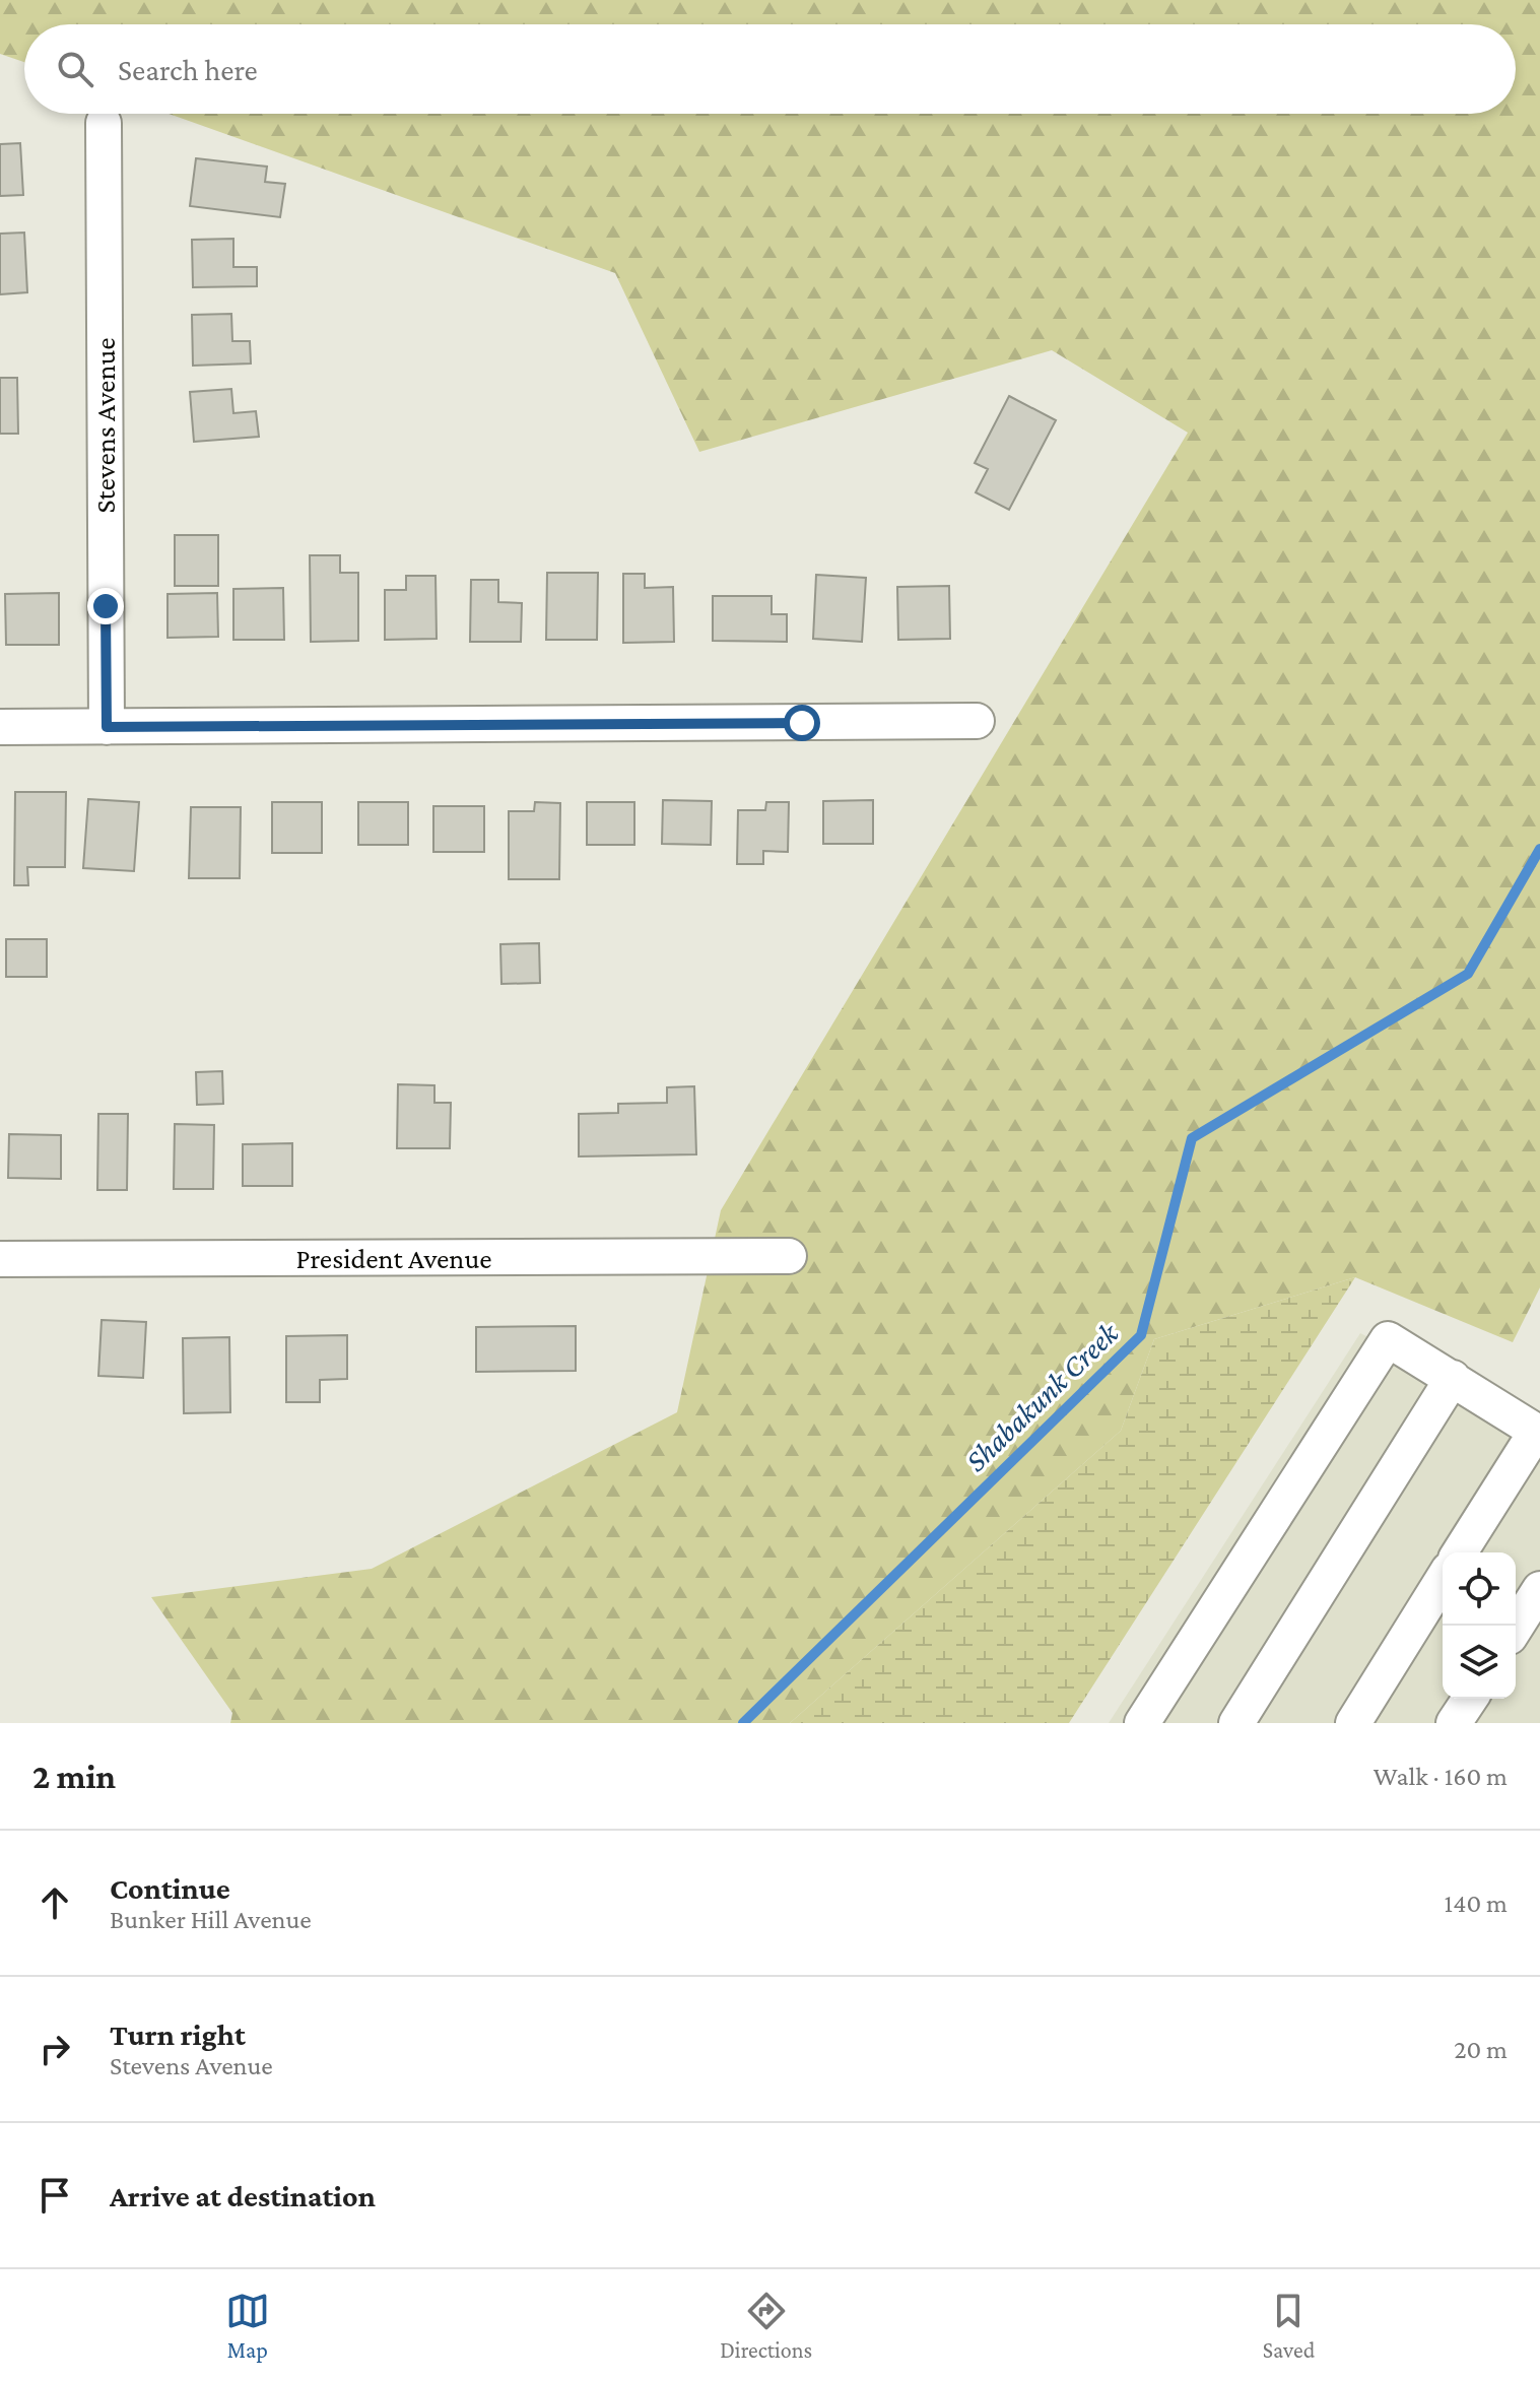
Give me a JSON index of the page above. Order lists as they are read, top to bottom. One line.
{"streets":{"street":["Stevens Avenue","President Avenue"]},"water":["Shabakunk Creek"],"page":{"search":"Search here","heading":["2 min","Walk · 160 m"],"list":[["Continue","Bunker Hill Avenue","140 m"],["Turn right","Stevens Avenue","20 m"],"Arrive at destination"],"nav":["Map","Directions","Saved"]}}
